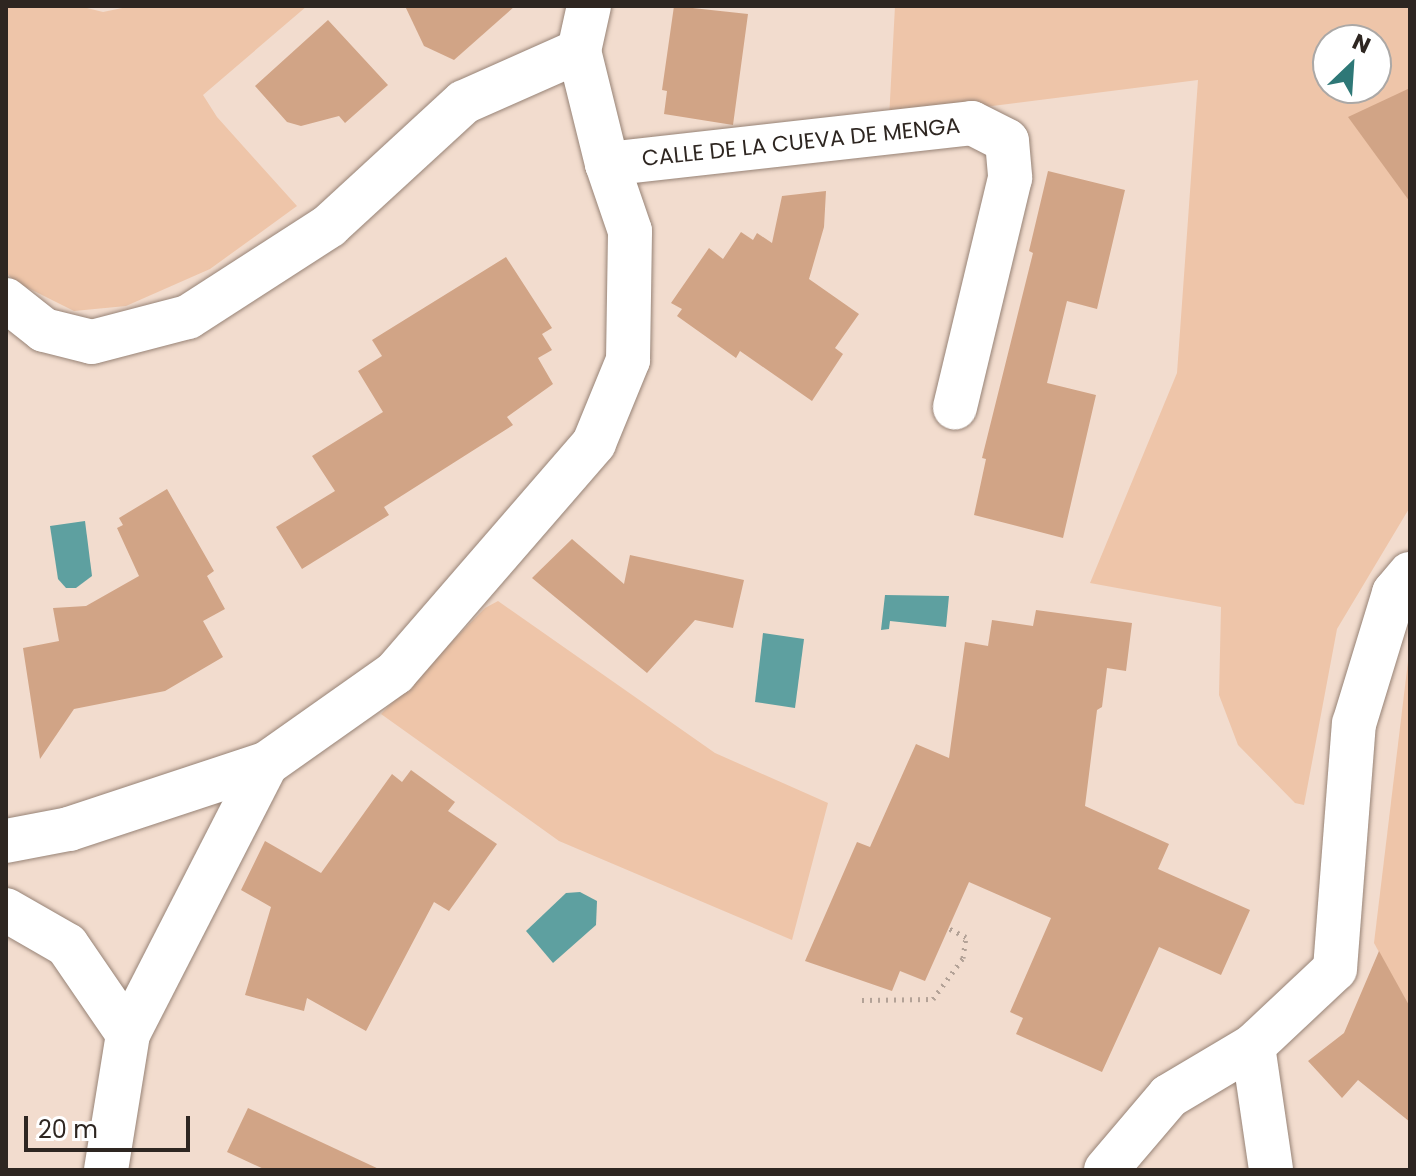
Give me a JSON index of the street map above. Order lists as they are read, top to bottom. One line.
{"streets":{"street":["CALLE DE LA CUEVA DE MENGA"]},"scale_bar":"20 m","north":"top right"}
